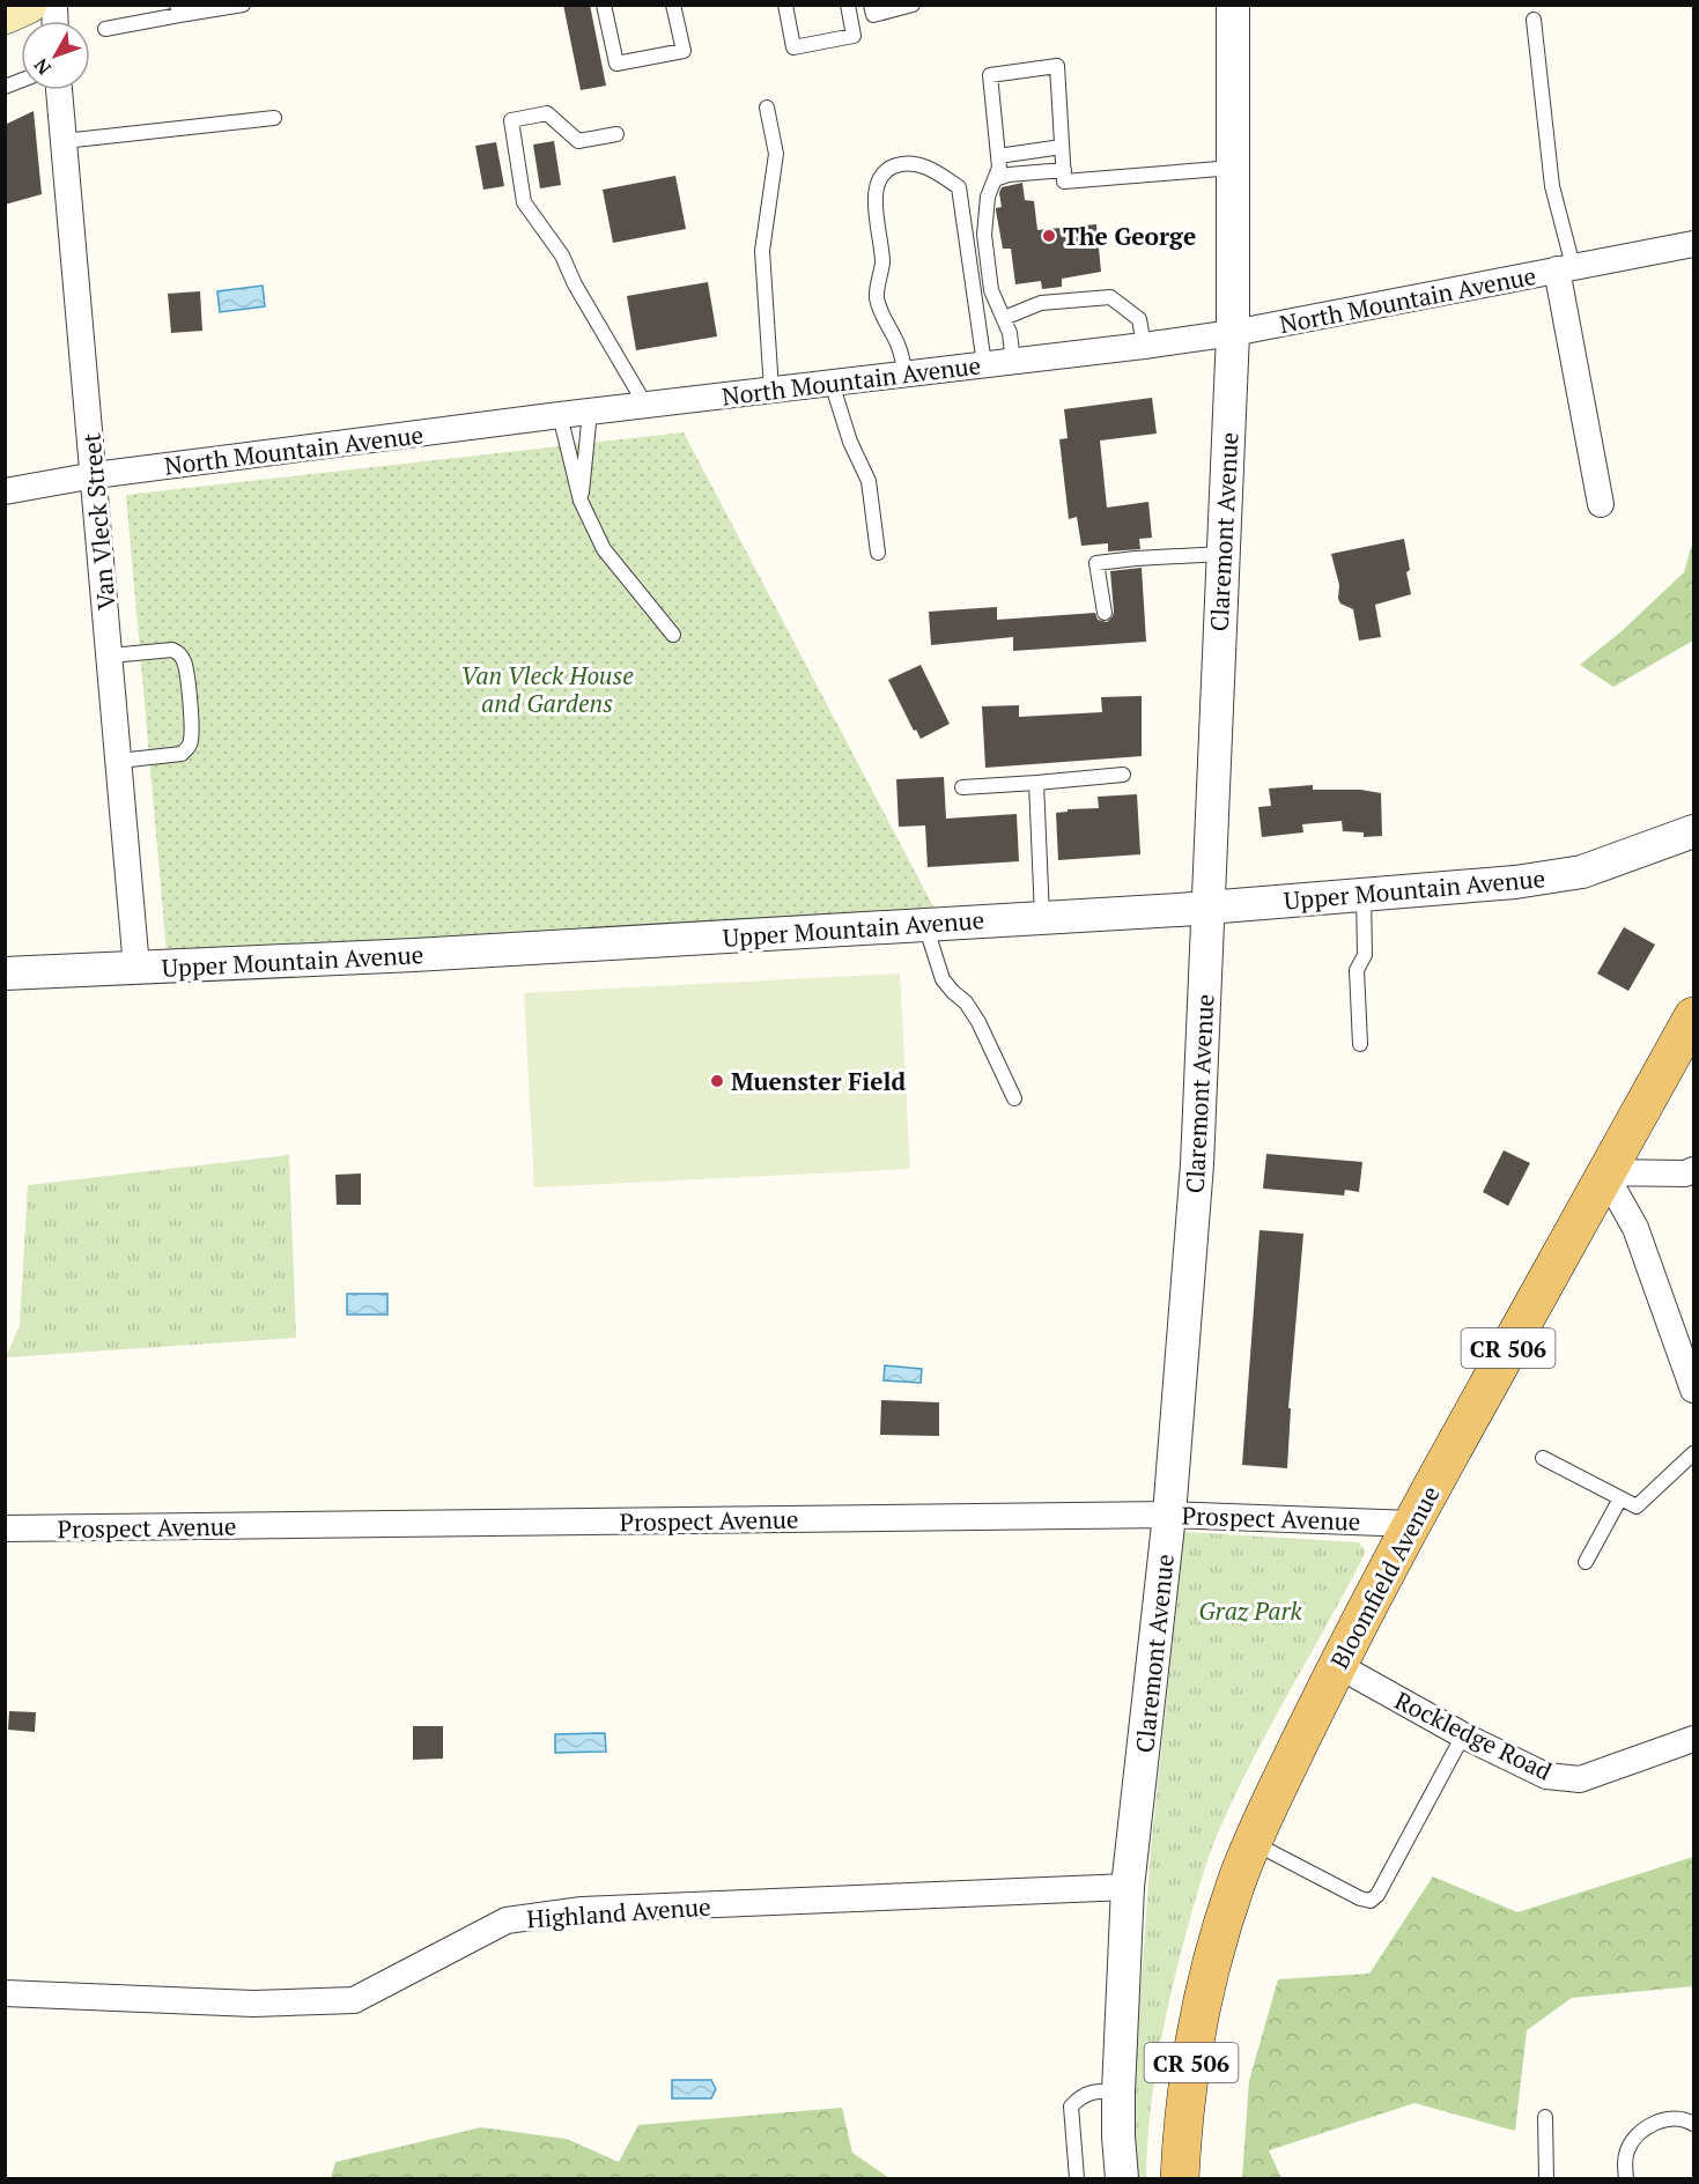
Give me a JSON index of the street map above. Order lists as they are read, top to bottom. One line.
{"streets":{"main road":["CR 506","Bloomfield Avenue"],"street":["North Mountain Avenue","Van Vleck Street","Claremont Avenue","Upper Mountain Avenue","Prospect Avenue","Rockledge Road","Highland Avenue"]},"crossings":[["North Mountain Avenue","Van Vleck Street"],["North Mountain Avenue","Claremont Avenue"],["Van Vleck Street","Upper Mountain Avenue"],["Claremont Avenue","Upper Mountain Avenue"],["Claremont Avenue","Prospect Avenue"],["Claremont Avenue","Highland Avenue"],["Prospect Avenue","Bloomfield Avenue"],["Bloomfield Avenue","Rockledge Road"]],"parks":["Van Vleck House and Gardens","Graz Park"],"places":["The George","Muenster Field"],"north":"bottom left"}
